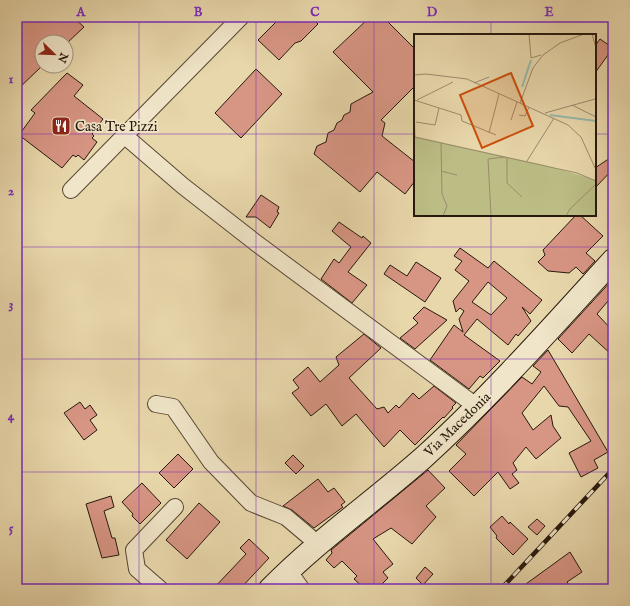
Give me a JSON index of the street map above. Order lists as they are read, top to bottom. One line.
{"streets":{"main road":["Via Macedonia"]},"places":{"restaurant":["Casa Tre Pizzi"]},"north":"bottom right","grid":{"columns":["A","B","C","D","E"],"rows":["1","2","3","4","5"]}}
